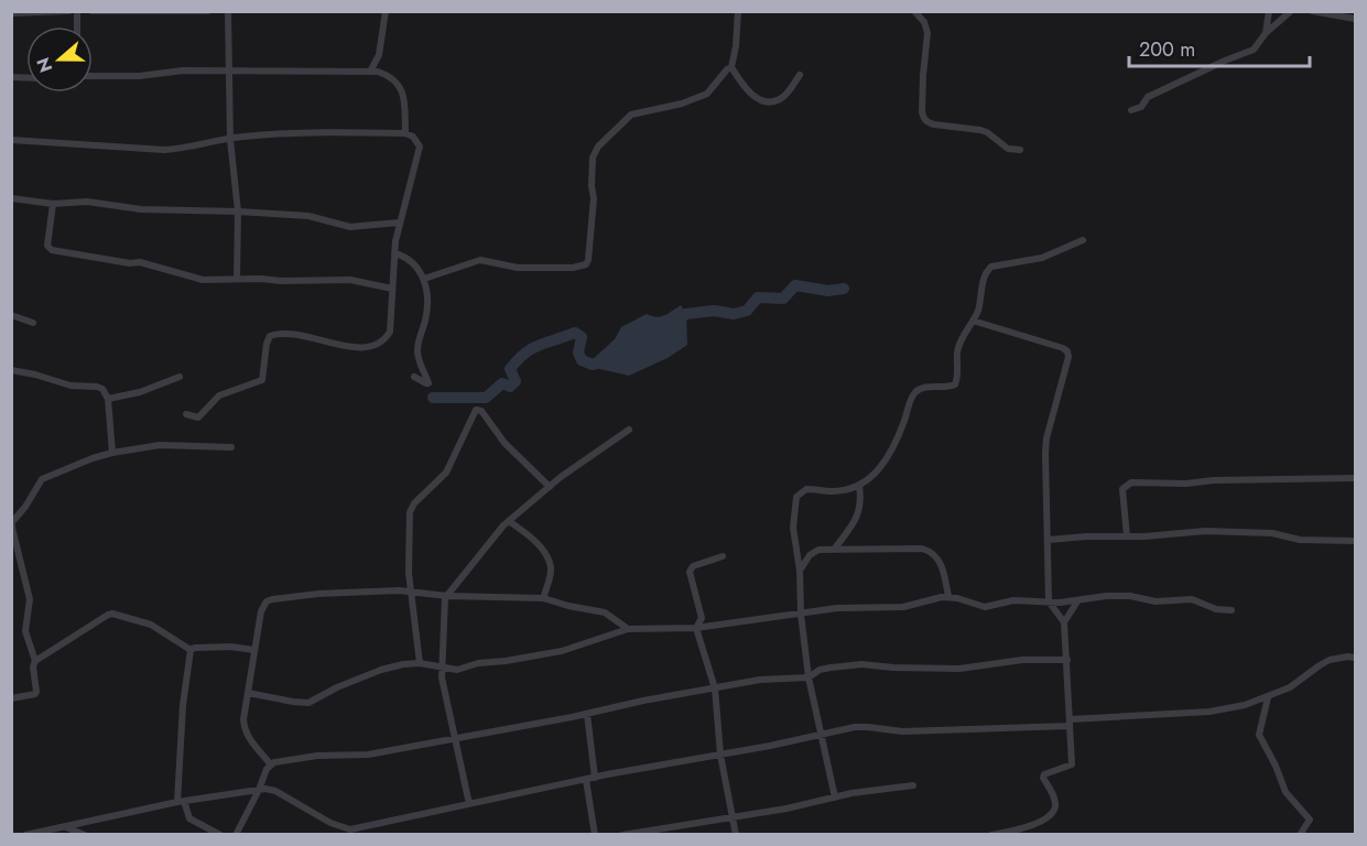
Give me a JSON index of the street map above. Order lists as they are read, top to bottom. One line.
{"scale_bar":"200 m","north":"left"}
